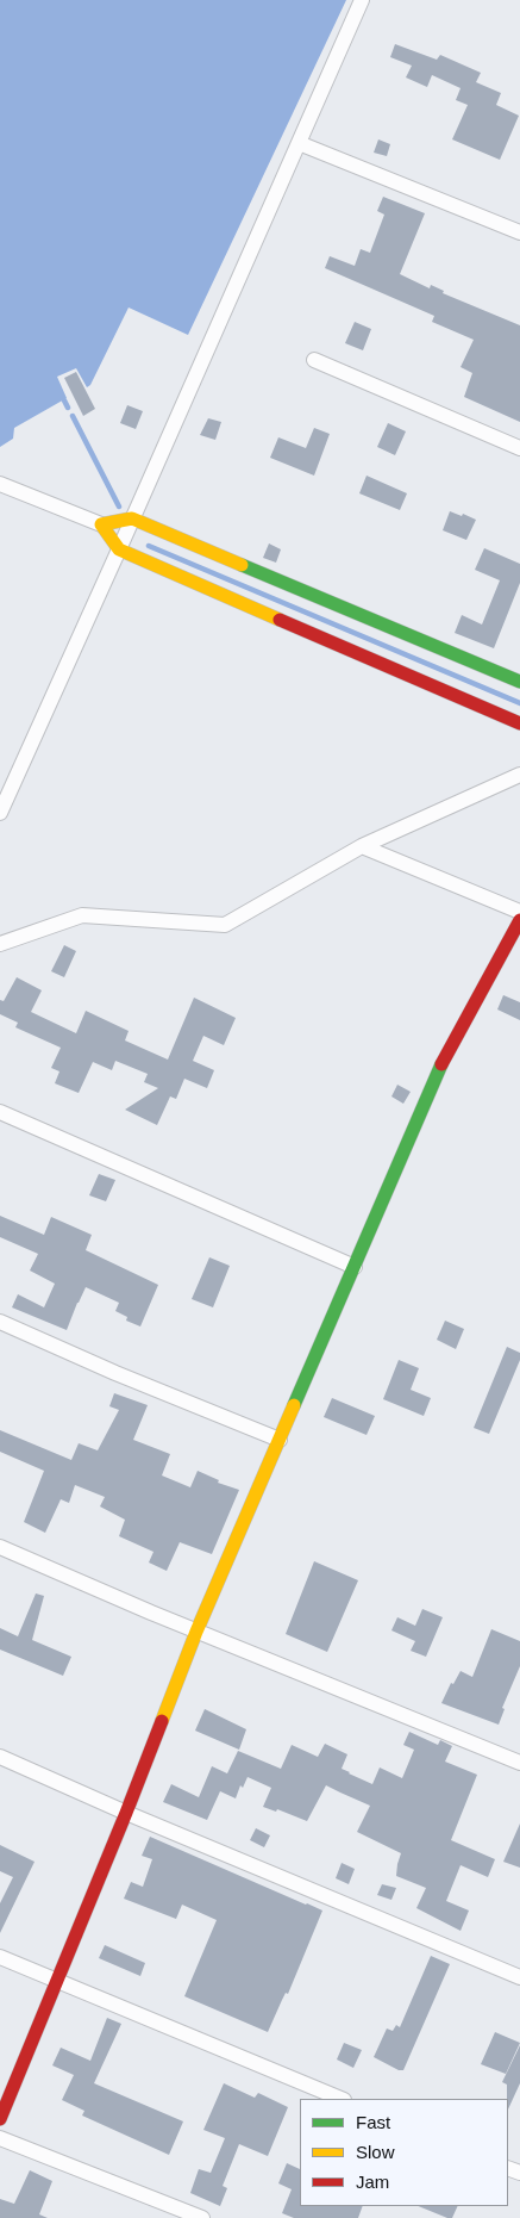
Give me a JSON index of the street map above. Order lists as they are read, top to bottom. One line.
{"legend":["Fast","Slow","Jam"]}
